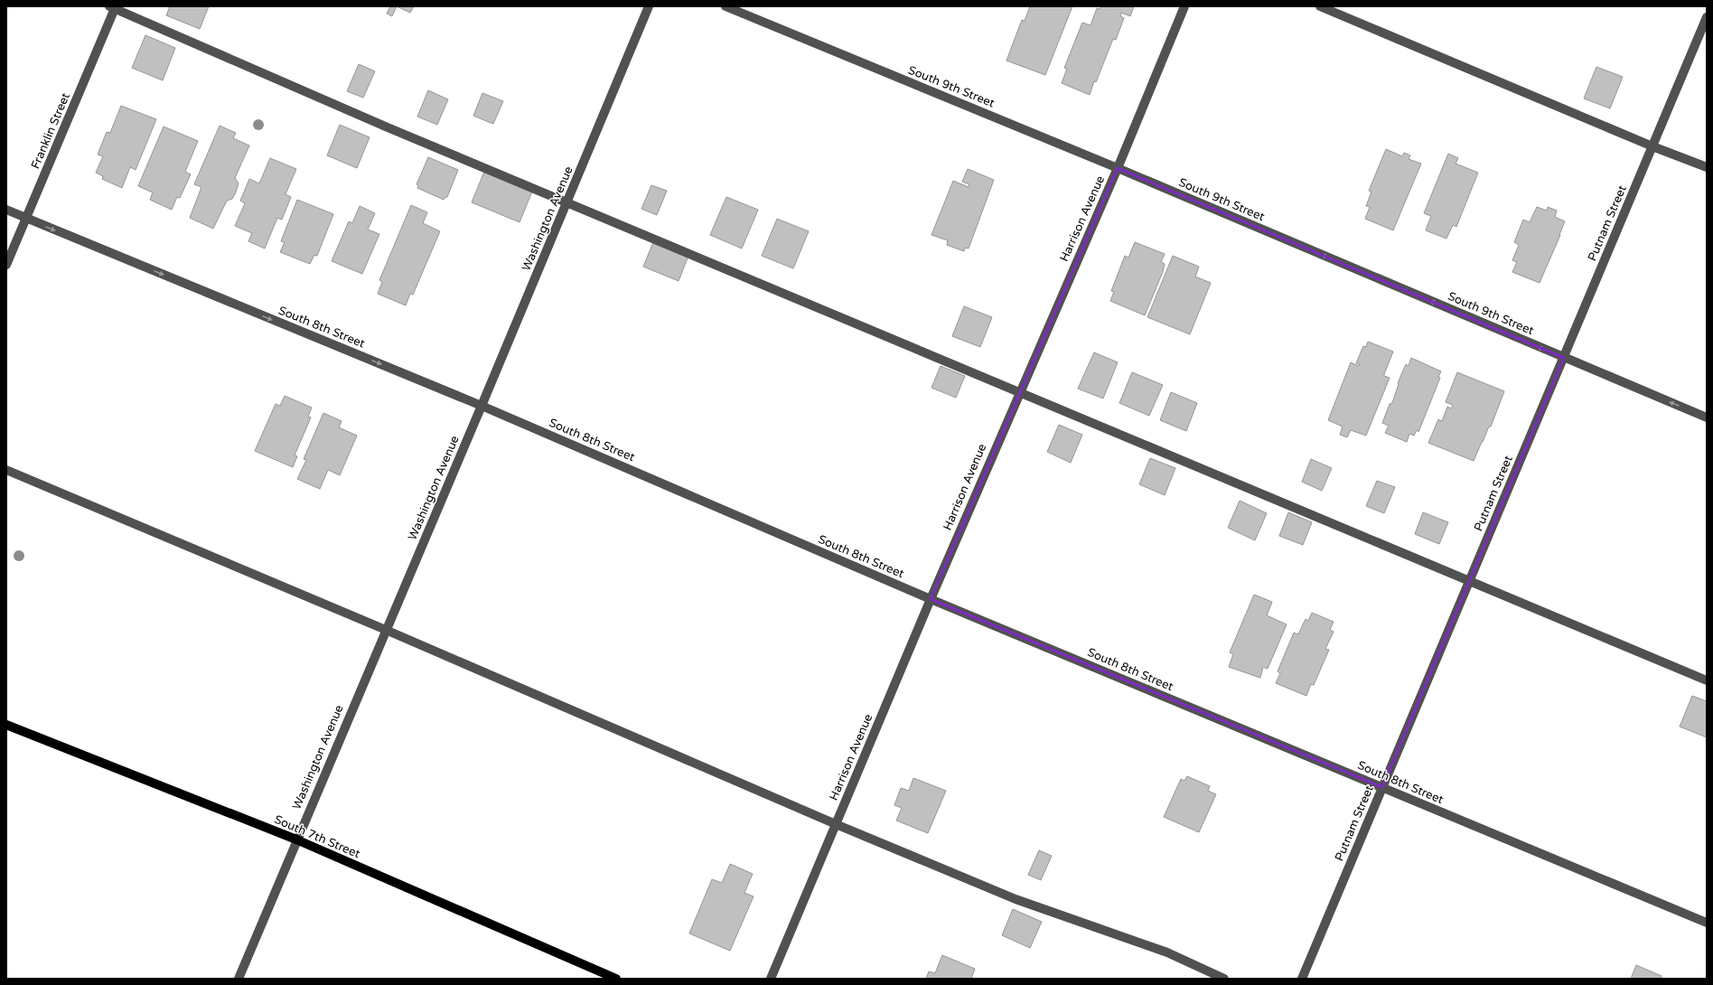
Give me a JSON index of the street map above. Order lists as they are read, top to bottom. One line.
{"streets":{"main road":["South 7th Street"],"street":["South 9th Street","Franklin Street","Washington Avenue","Harrison Avenue","Putnam Street","South 8th Street"]},"crossings":[["South 9th Street","Harrison Avenue"],["South 9th Street","Putnam Street"],["Franklin Street","South 8th Street"],["Washington Avenue","South 8th Street"],["Washington Avenue","South 7th Street"],["Harrison Avenue","South 8th Street"],["Putnam Street","South 8th Street"]],"one_way":["South 9th Street"]}
